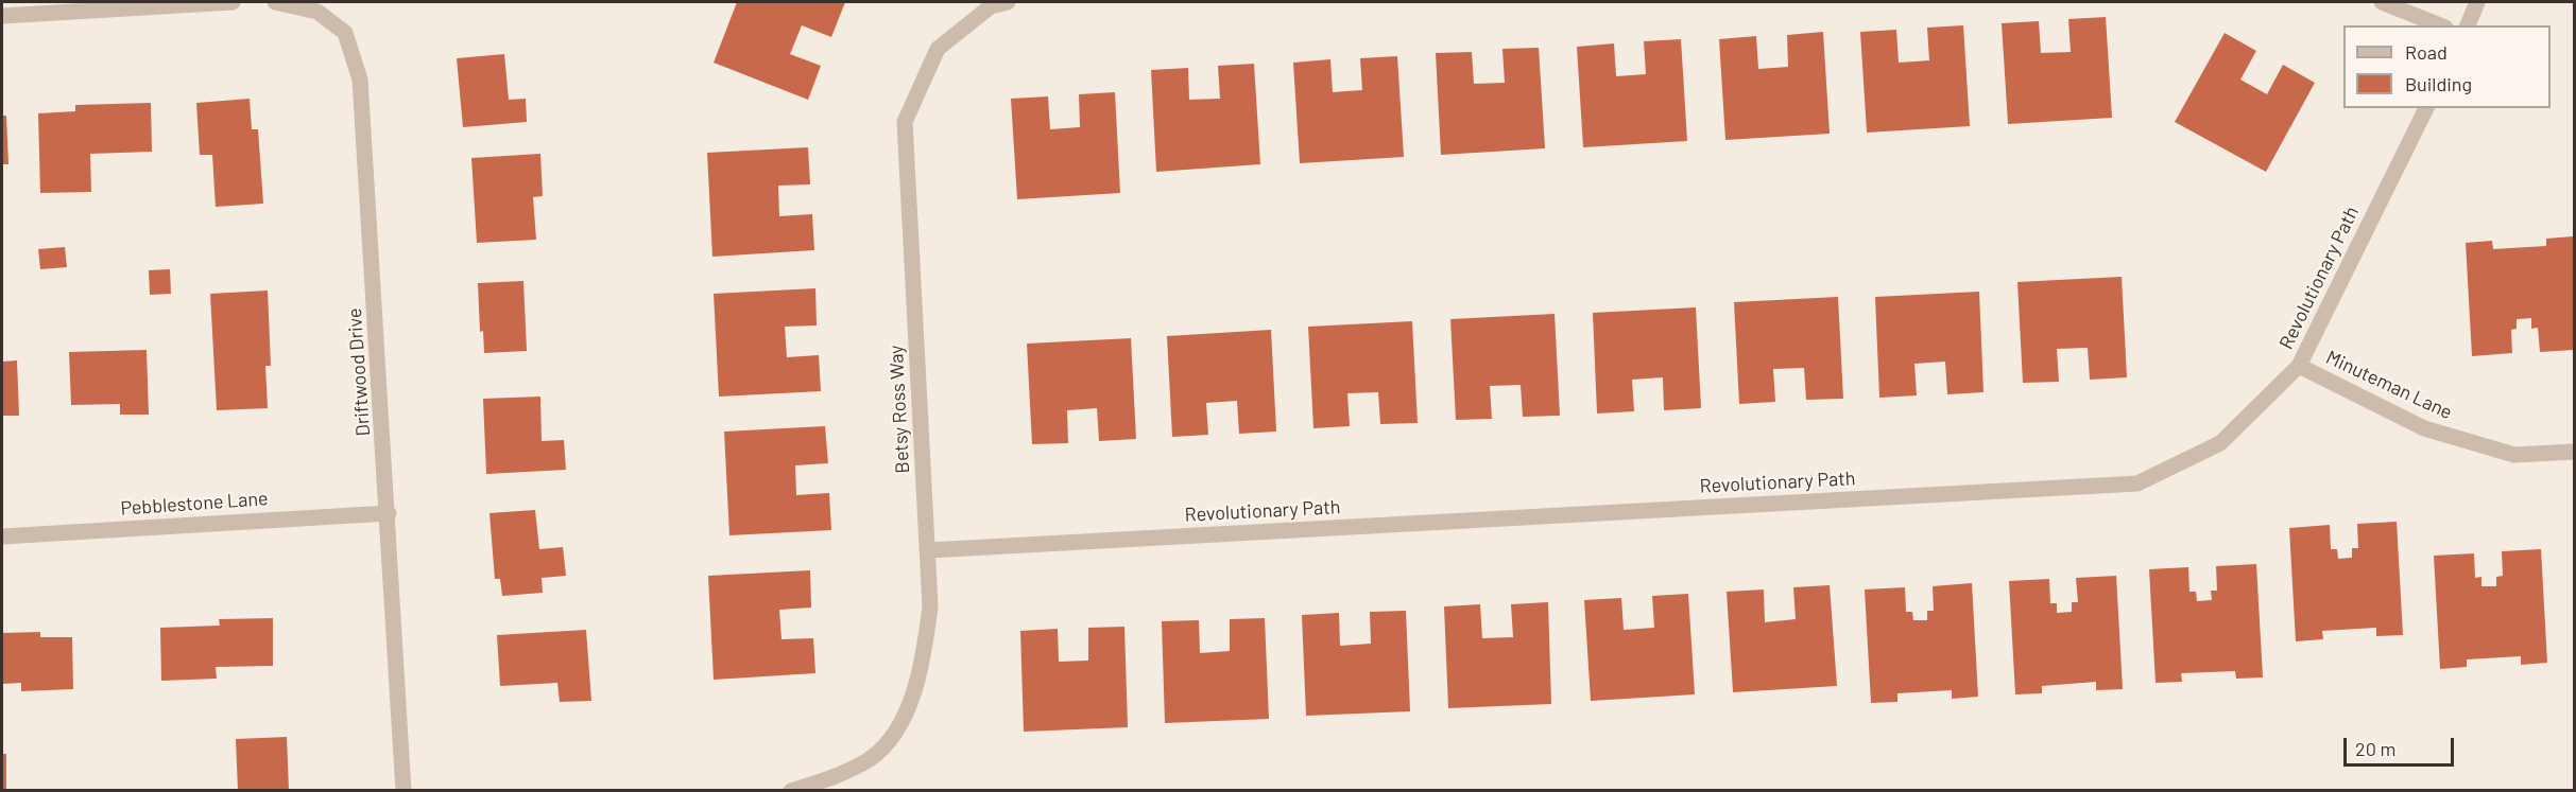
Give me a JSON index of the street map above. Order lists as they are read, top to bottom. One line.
{"streets":{"street":["Revolutionary Path","Driftwood Drive","Minuteman Lane","Betsy Ross Way","Pebblestone Lane"]},"crossings":[["Revolutionary Path","Minuteman Lane"],["Revolutionary Path","Betsy Ross Way"],["Driftwood Drive","Pebblestone Lane"]],"legend":["Road","Building"],"scale_bar":"20 m"}
